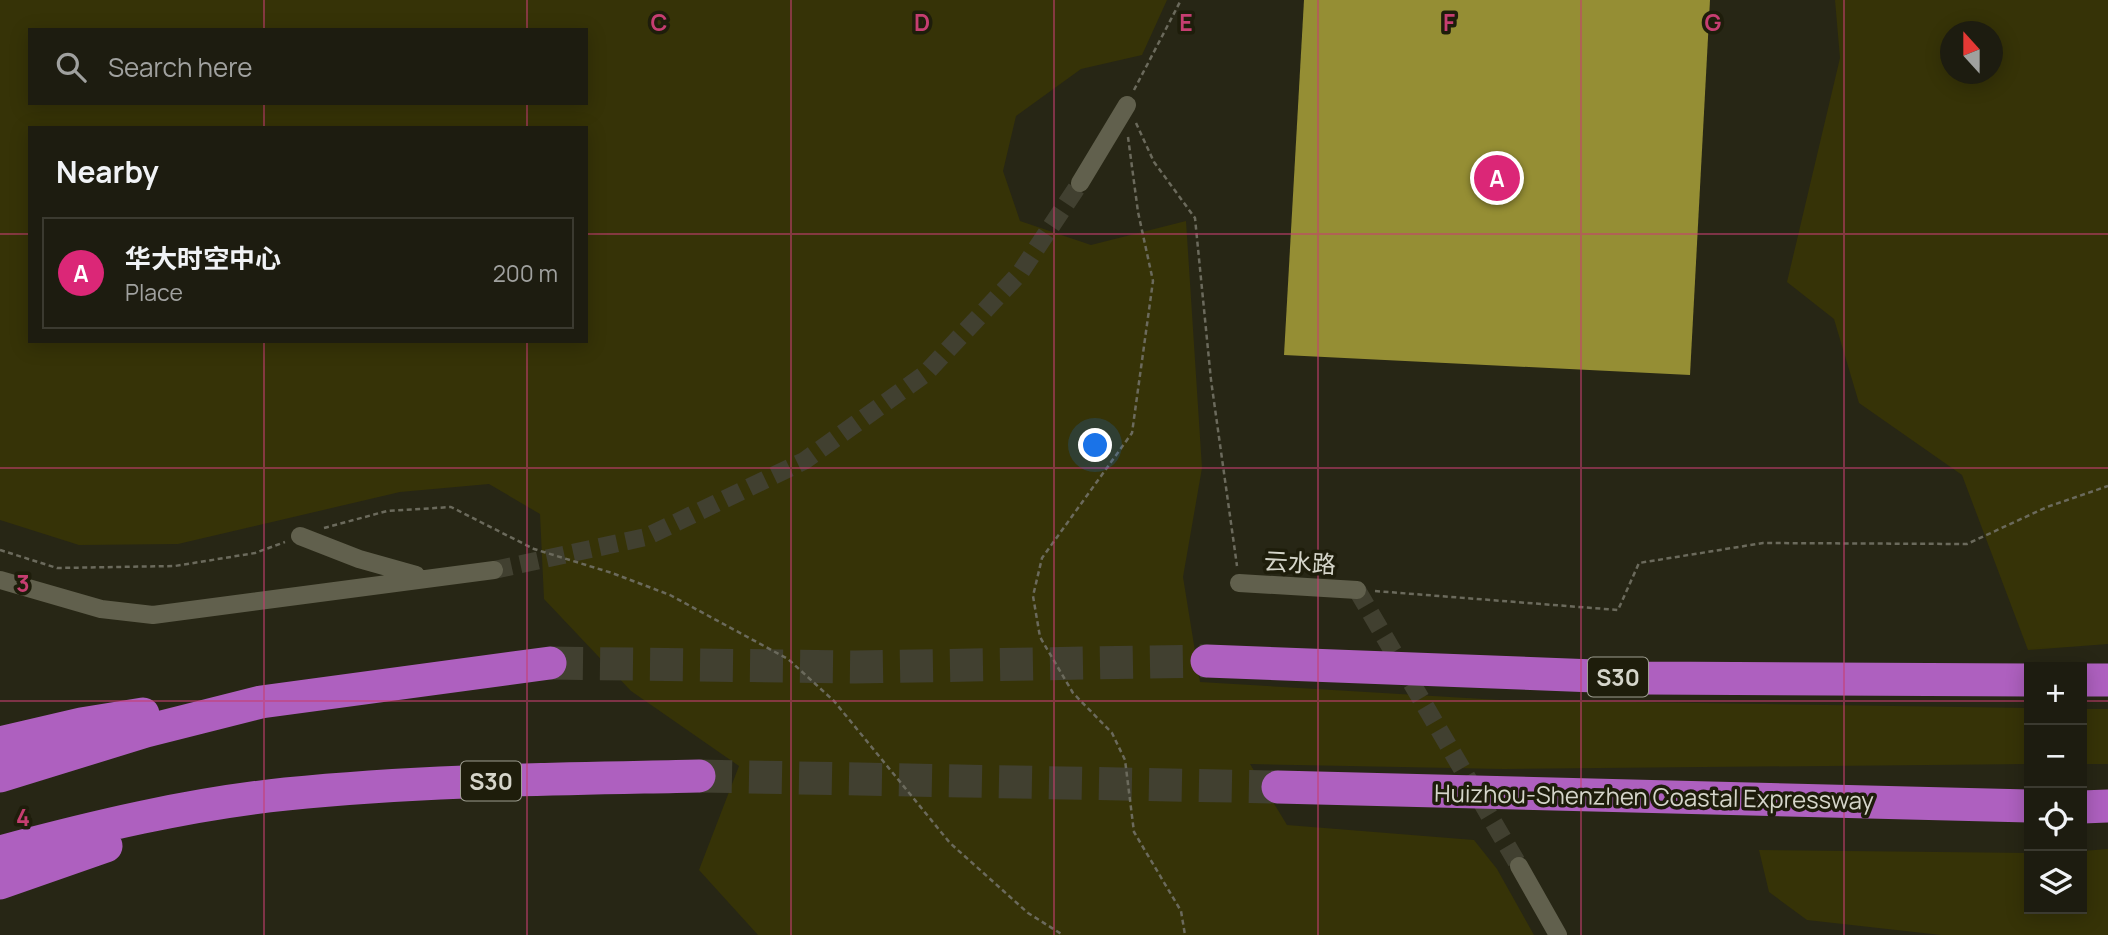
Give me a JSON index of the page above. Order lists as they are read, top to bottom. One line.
{"streets":{"highway":["S30","Huizhou-Shenzhen Coastal Expressway"],"street":["云水路"]},"north":"top","page":{"search":"Search here","heading":"Nearby","pins":"A","list":[{"mark":"A","name":"华大时空中心","note":"Place","value":"200 m"}],"map_buttons":["+","−"]},"grid":{"columns":["C","D","E","F","G"],"rows":["3","4"]}}
